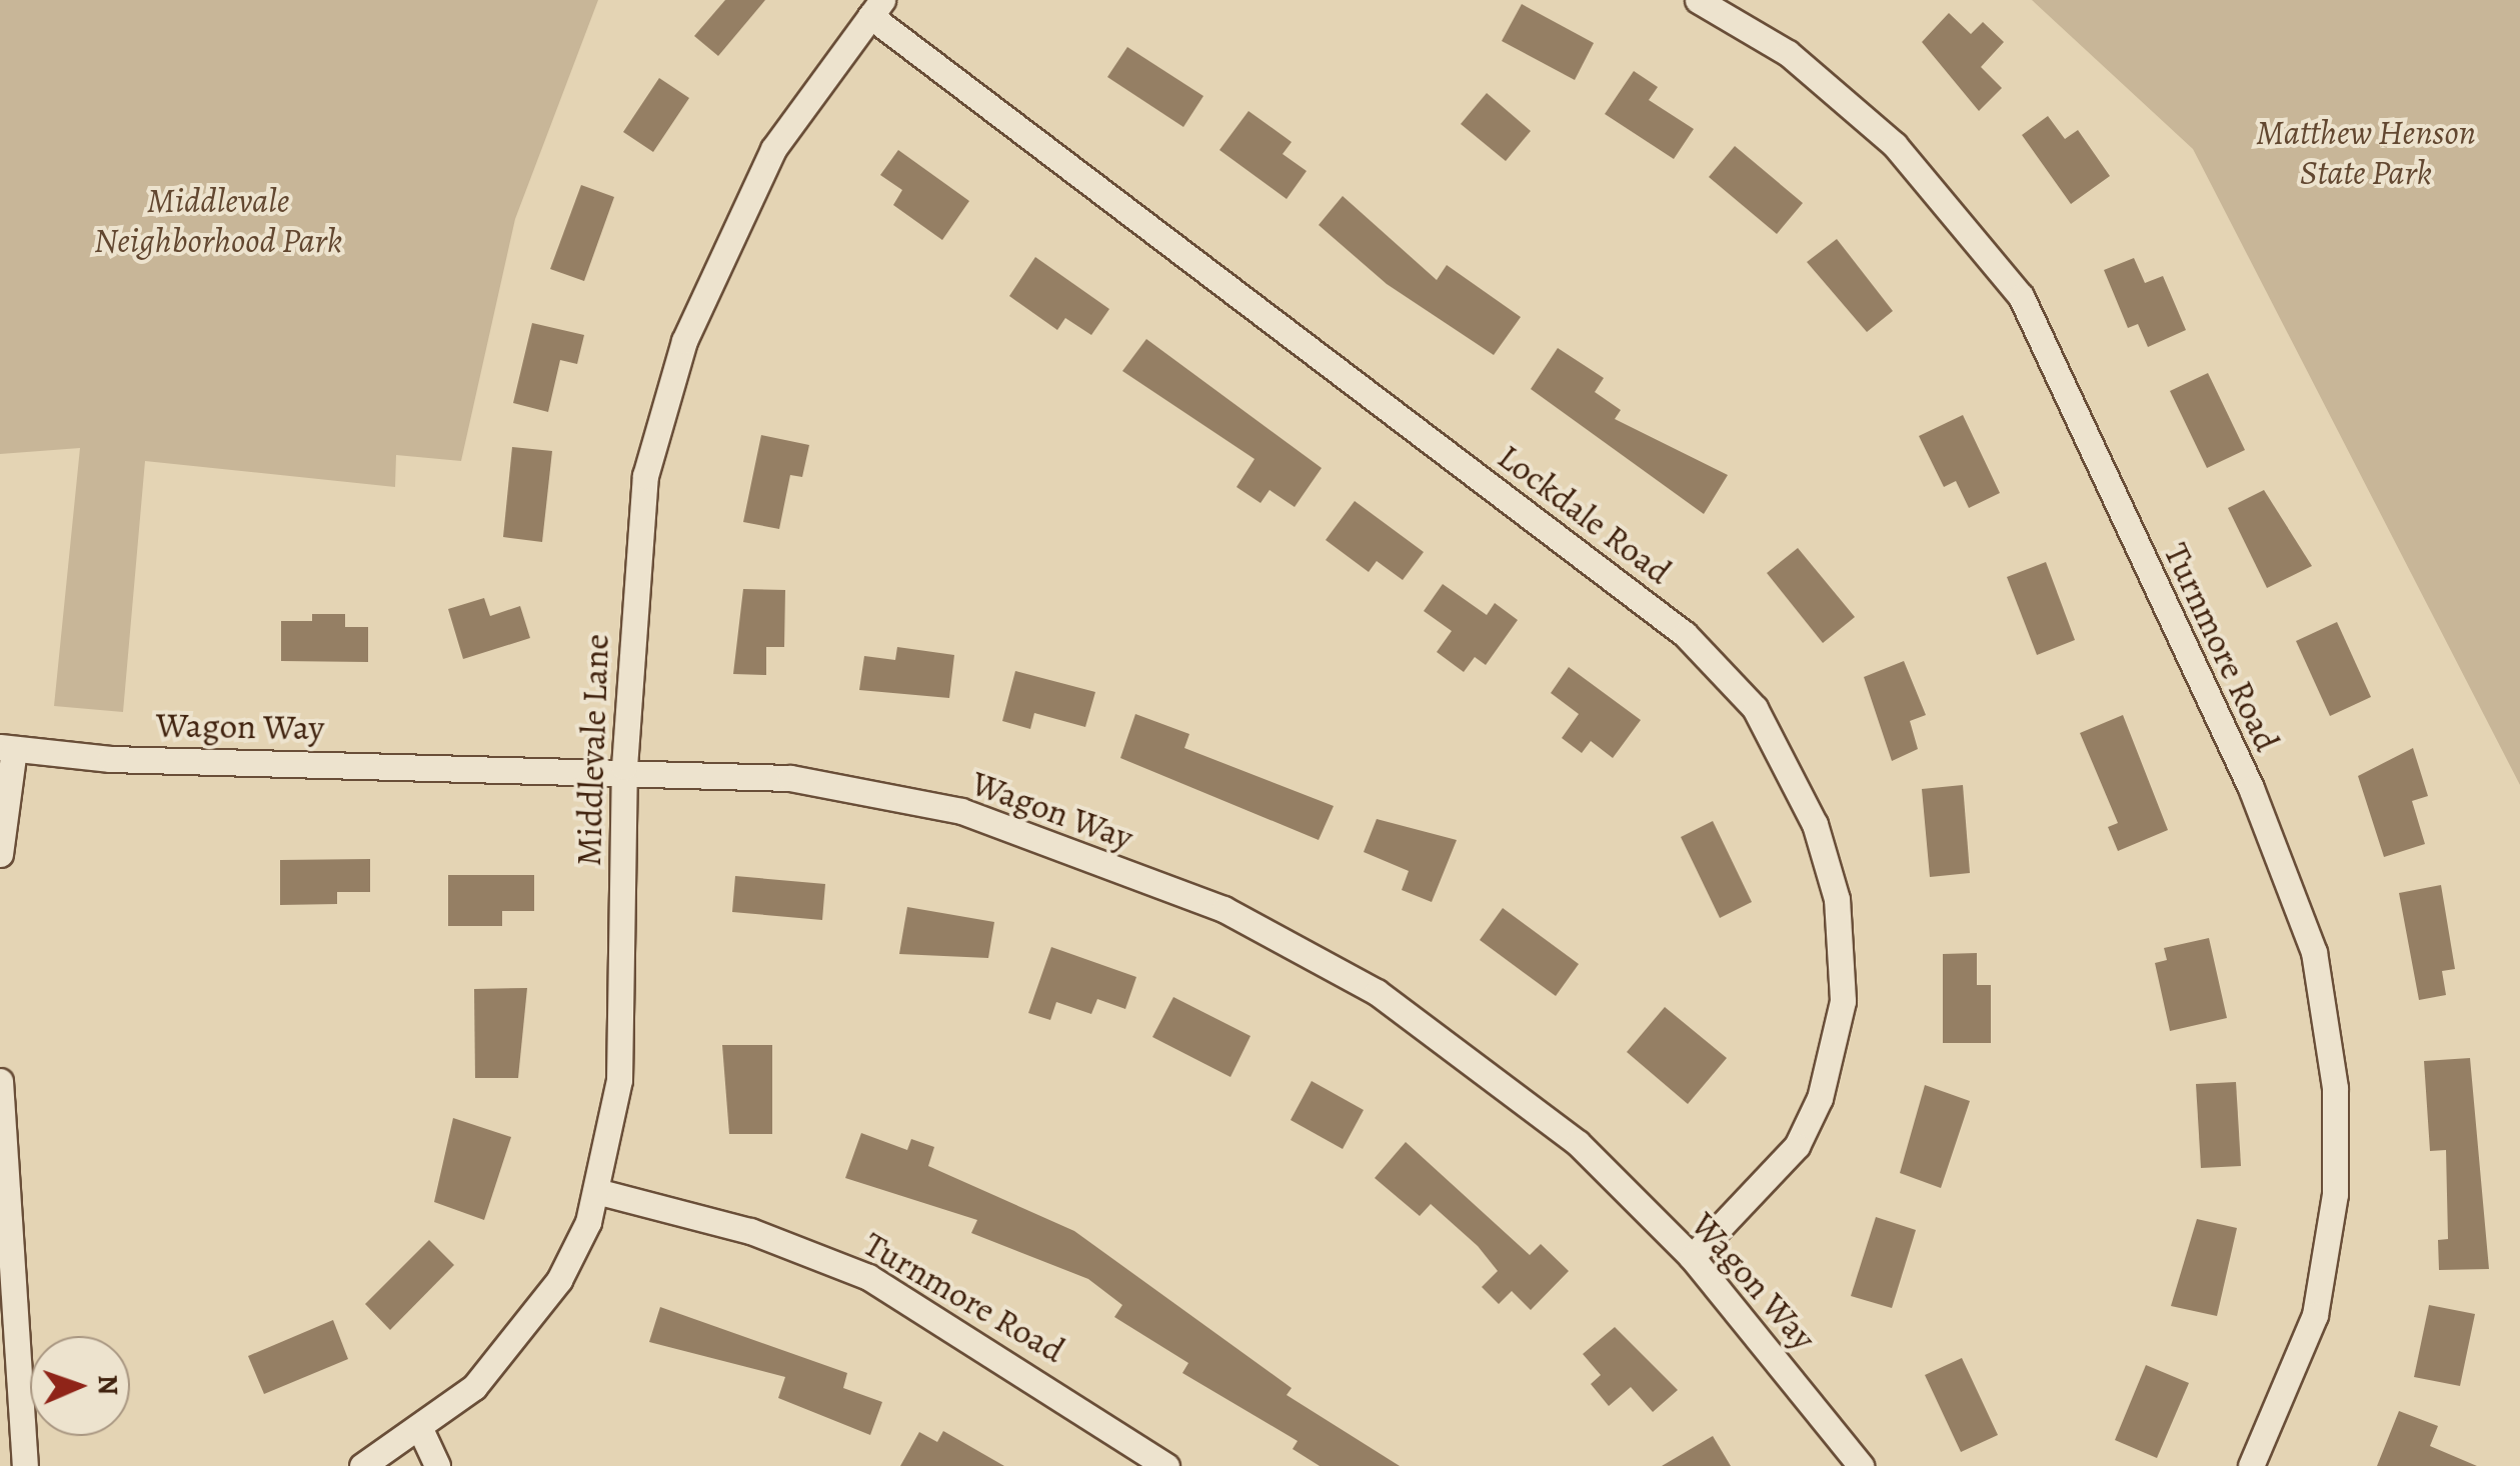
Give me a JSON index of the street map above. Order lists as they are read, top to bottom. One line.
{"streets":{"street":["Lockdale Road","Turnmore Road","Wagon Way","Middlevale Lane"]},"crossings":[["Lockdale Road","Wagon Way"],["Lockdale Road","Middlevale Lane"],["Turnmore Road","Middlevale Lane"],["Wagon Way","Middlevale Lane"]],"parks":["Matthew Henson State Park","Middlevale Neighborhood Park"],"north":"right"}
